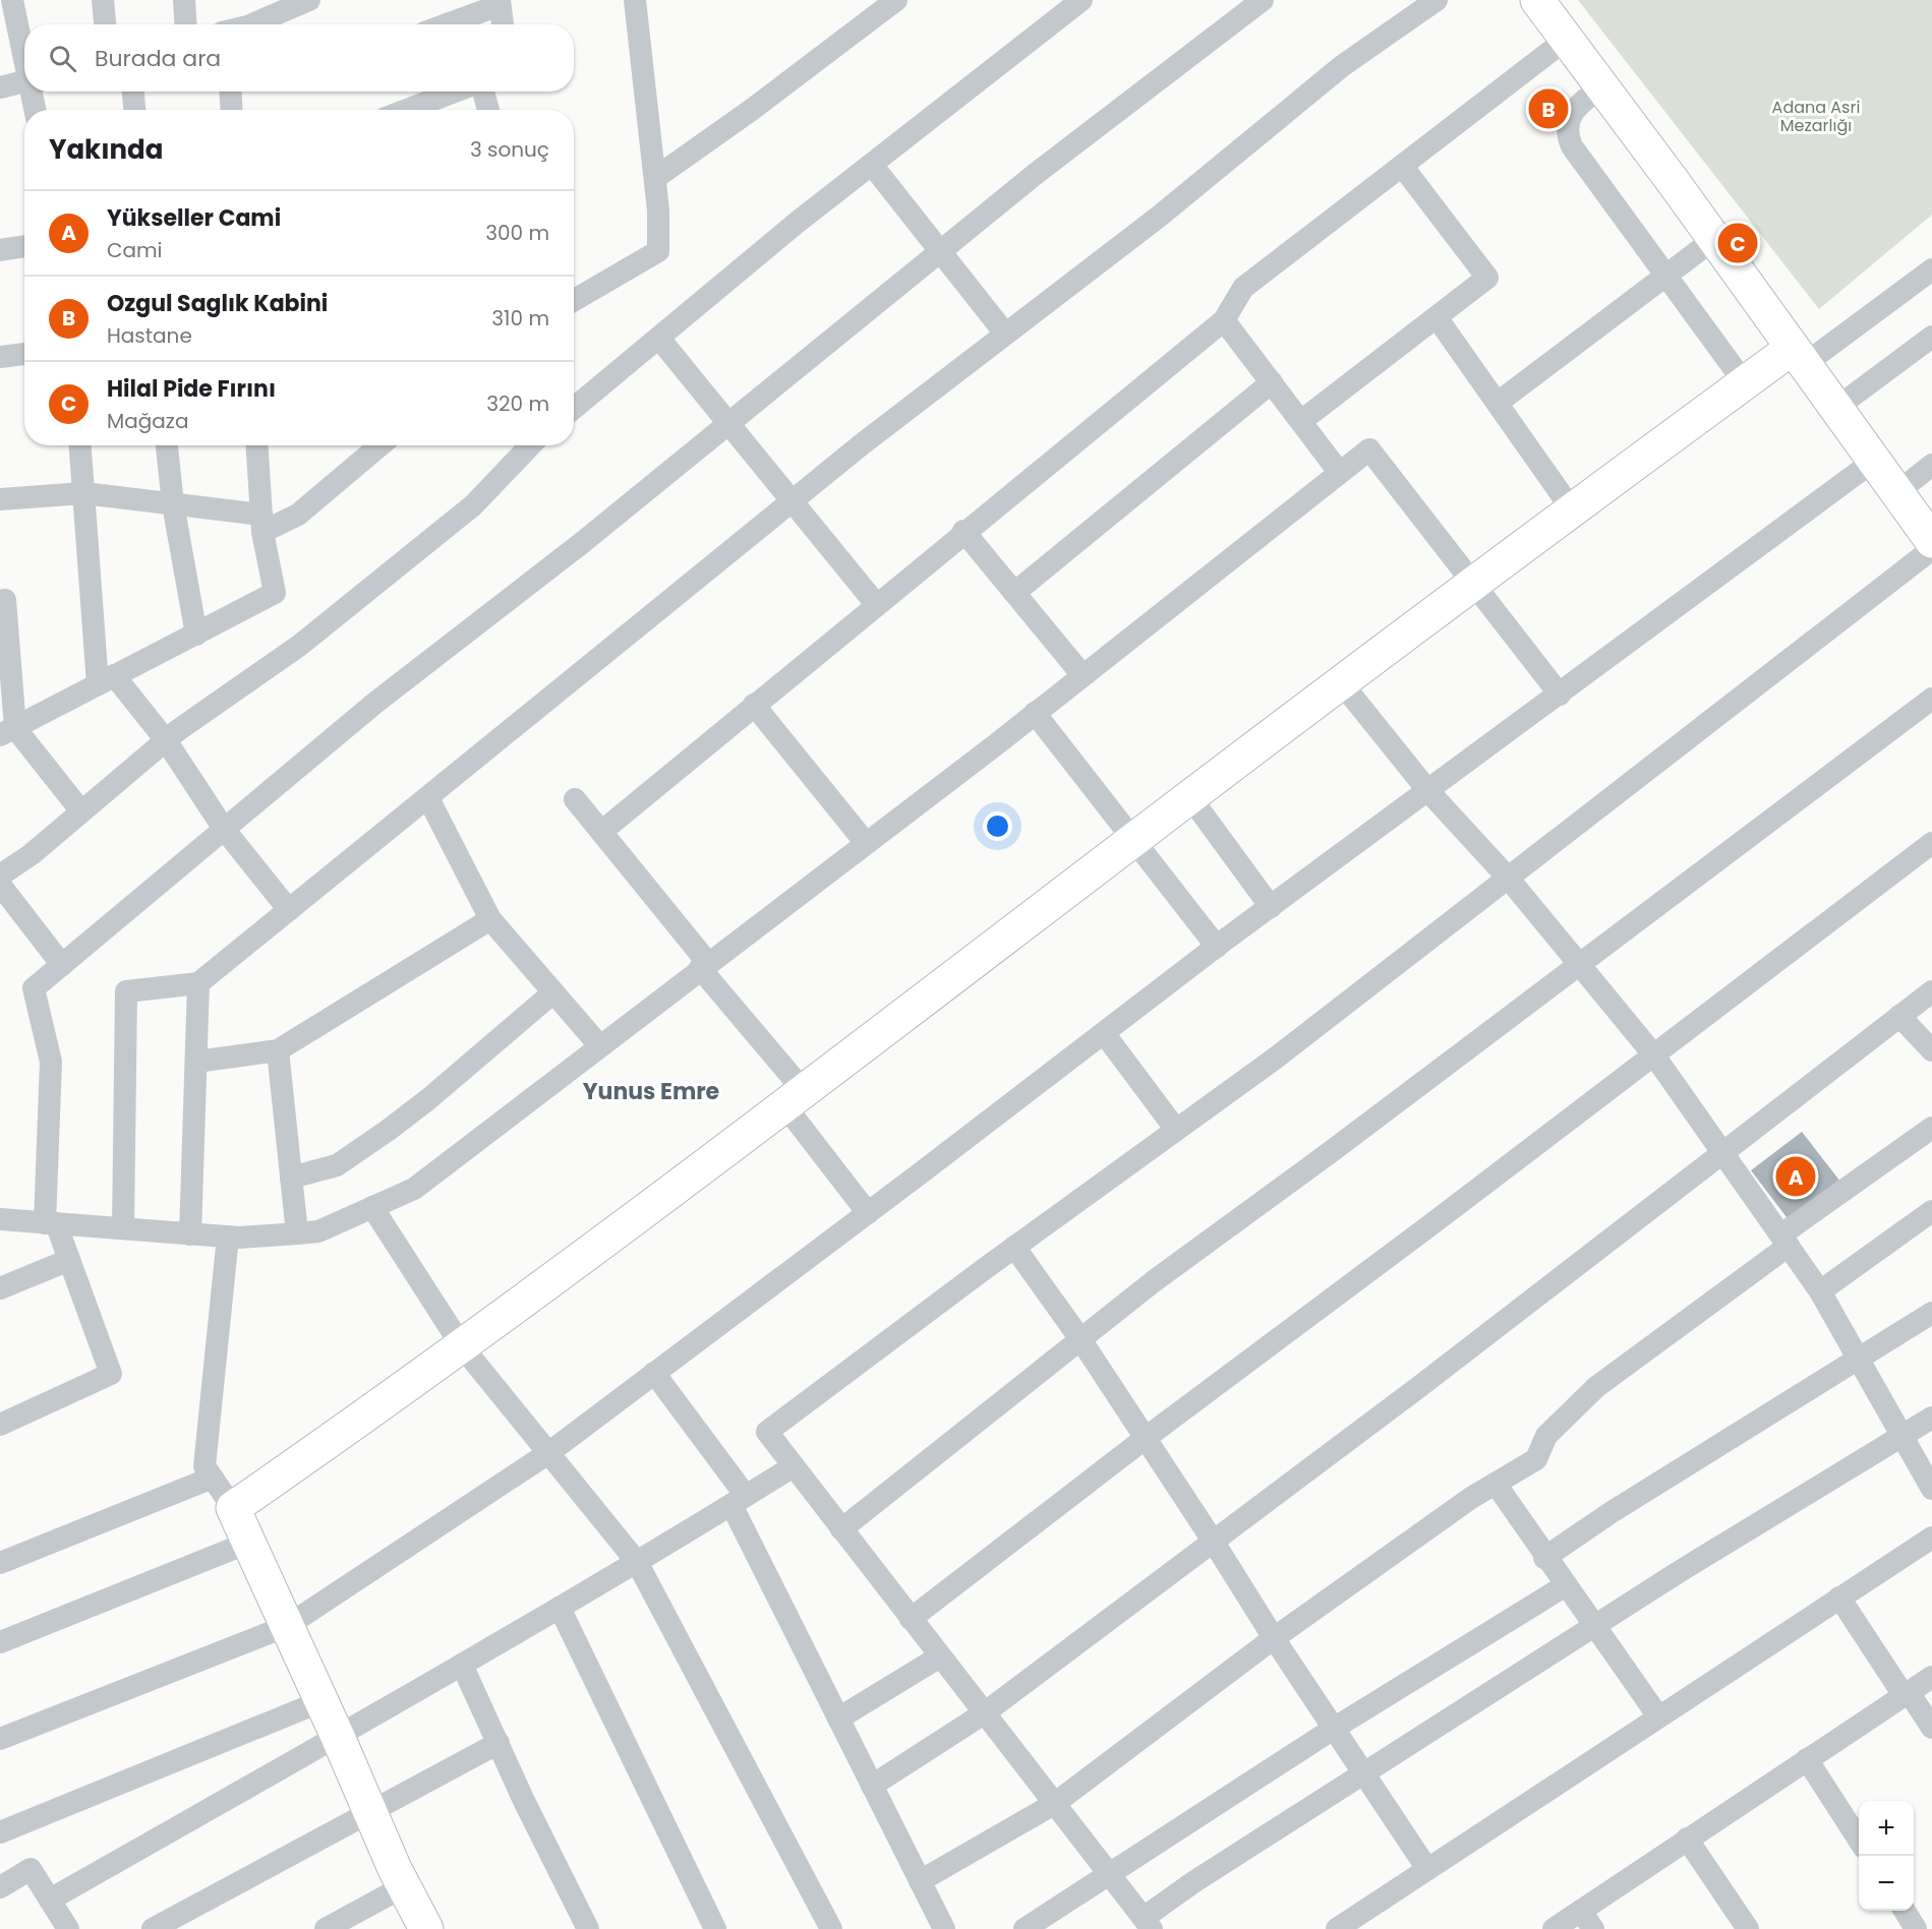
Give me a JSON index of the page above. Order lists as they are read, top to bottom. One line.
{"districts":["Yunus Emre"],"parks":["Adana Asri Mezarlığı"],"page":{"search":"Burada ara","pins":["B","C","A"],"heading":["Yakında","3 sonuç"],"list":[{"mark":"A","name":"Yükseller Cami","note":"Cami","value":"300 m"},{"mark":"B","name":"Ozgul Saglık Kabini","note":"Hastane","value":"310 m"},{"mark":"C","name":"Hilal Pide Fırını","note":"Mağaza","value":"320 m"}],"map_buttons":["+","−"]}}
